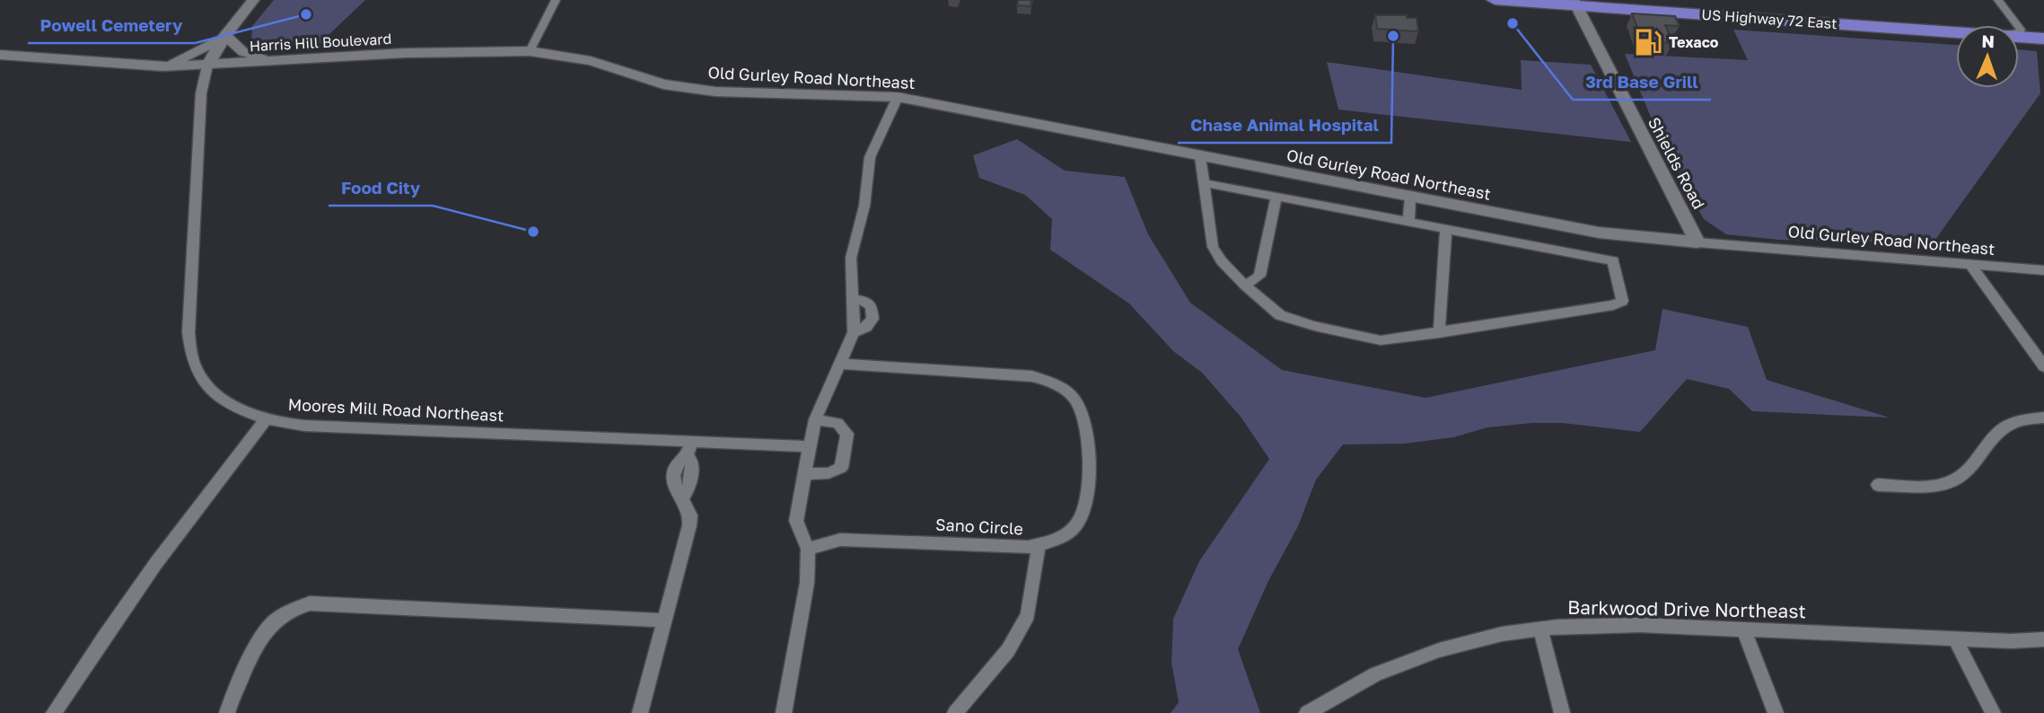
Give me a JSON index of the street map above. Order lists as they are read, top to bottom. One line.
{"streets":{"highway":["US Highway 72 East"],"street":["Harris Hill Boulevard","Old Gurley Road Northeast","Shields Road","Moores Mill Road Northeast","Sano Circle","Barkwood Drive Northeast"]},"crossings":[["US Highway 72 East","Shields Road"],["Harris Hill Boulevard","Old Gurley Road Northeast"],["Harris Hill Boulevard","Moores Mill Road Northeast"],["Old Gurley Road Northeast","Shields Road"]],"places":{"other":["Powell Cemetery","3rd Base Grill","Chase Animal Hospital","Food City"],"fuel station":["Texaco"]},"north":"top"}
